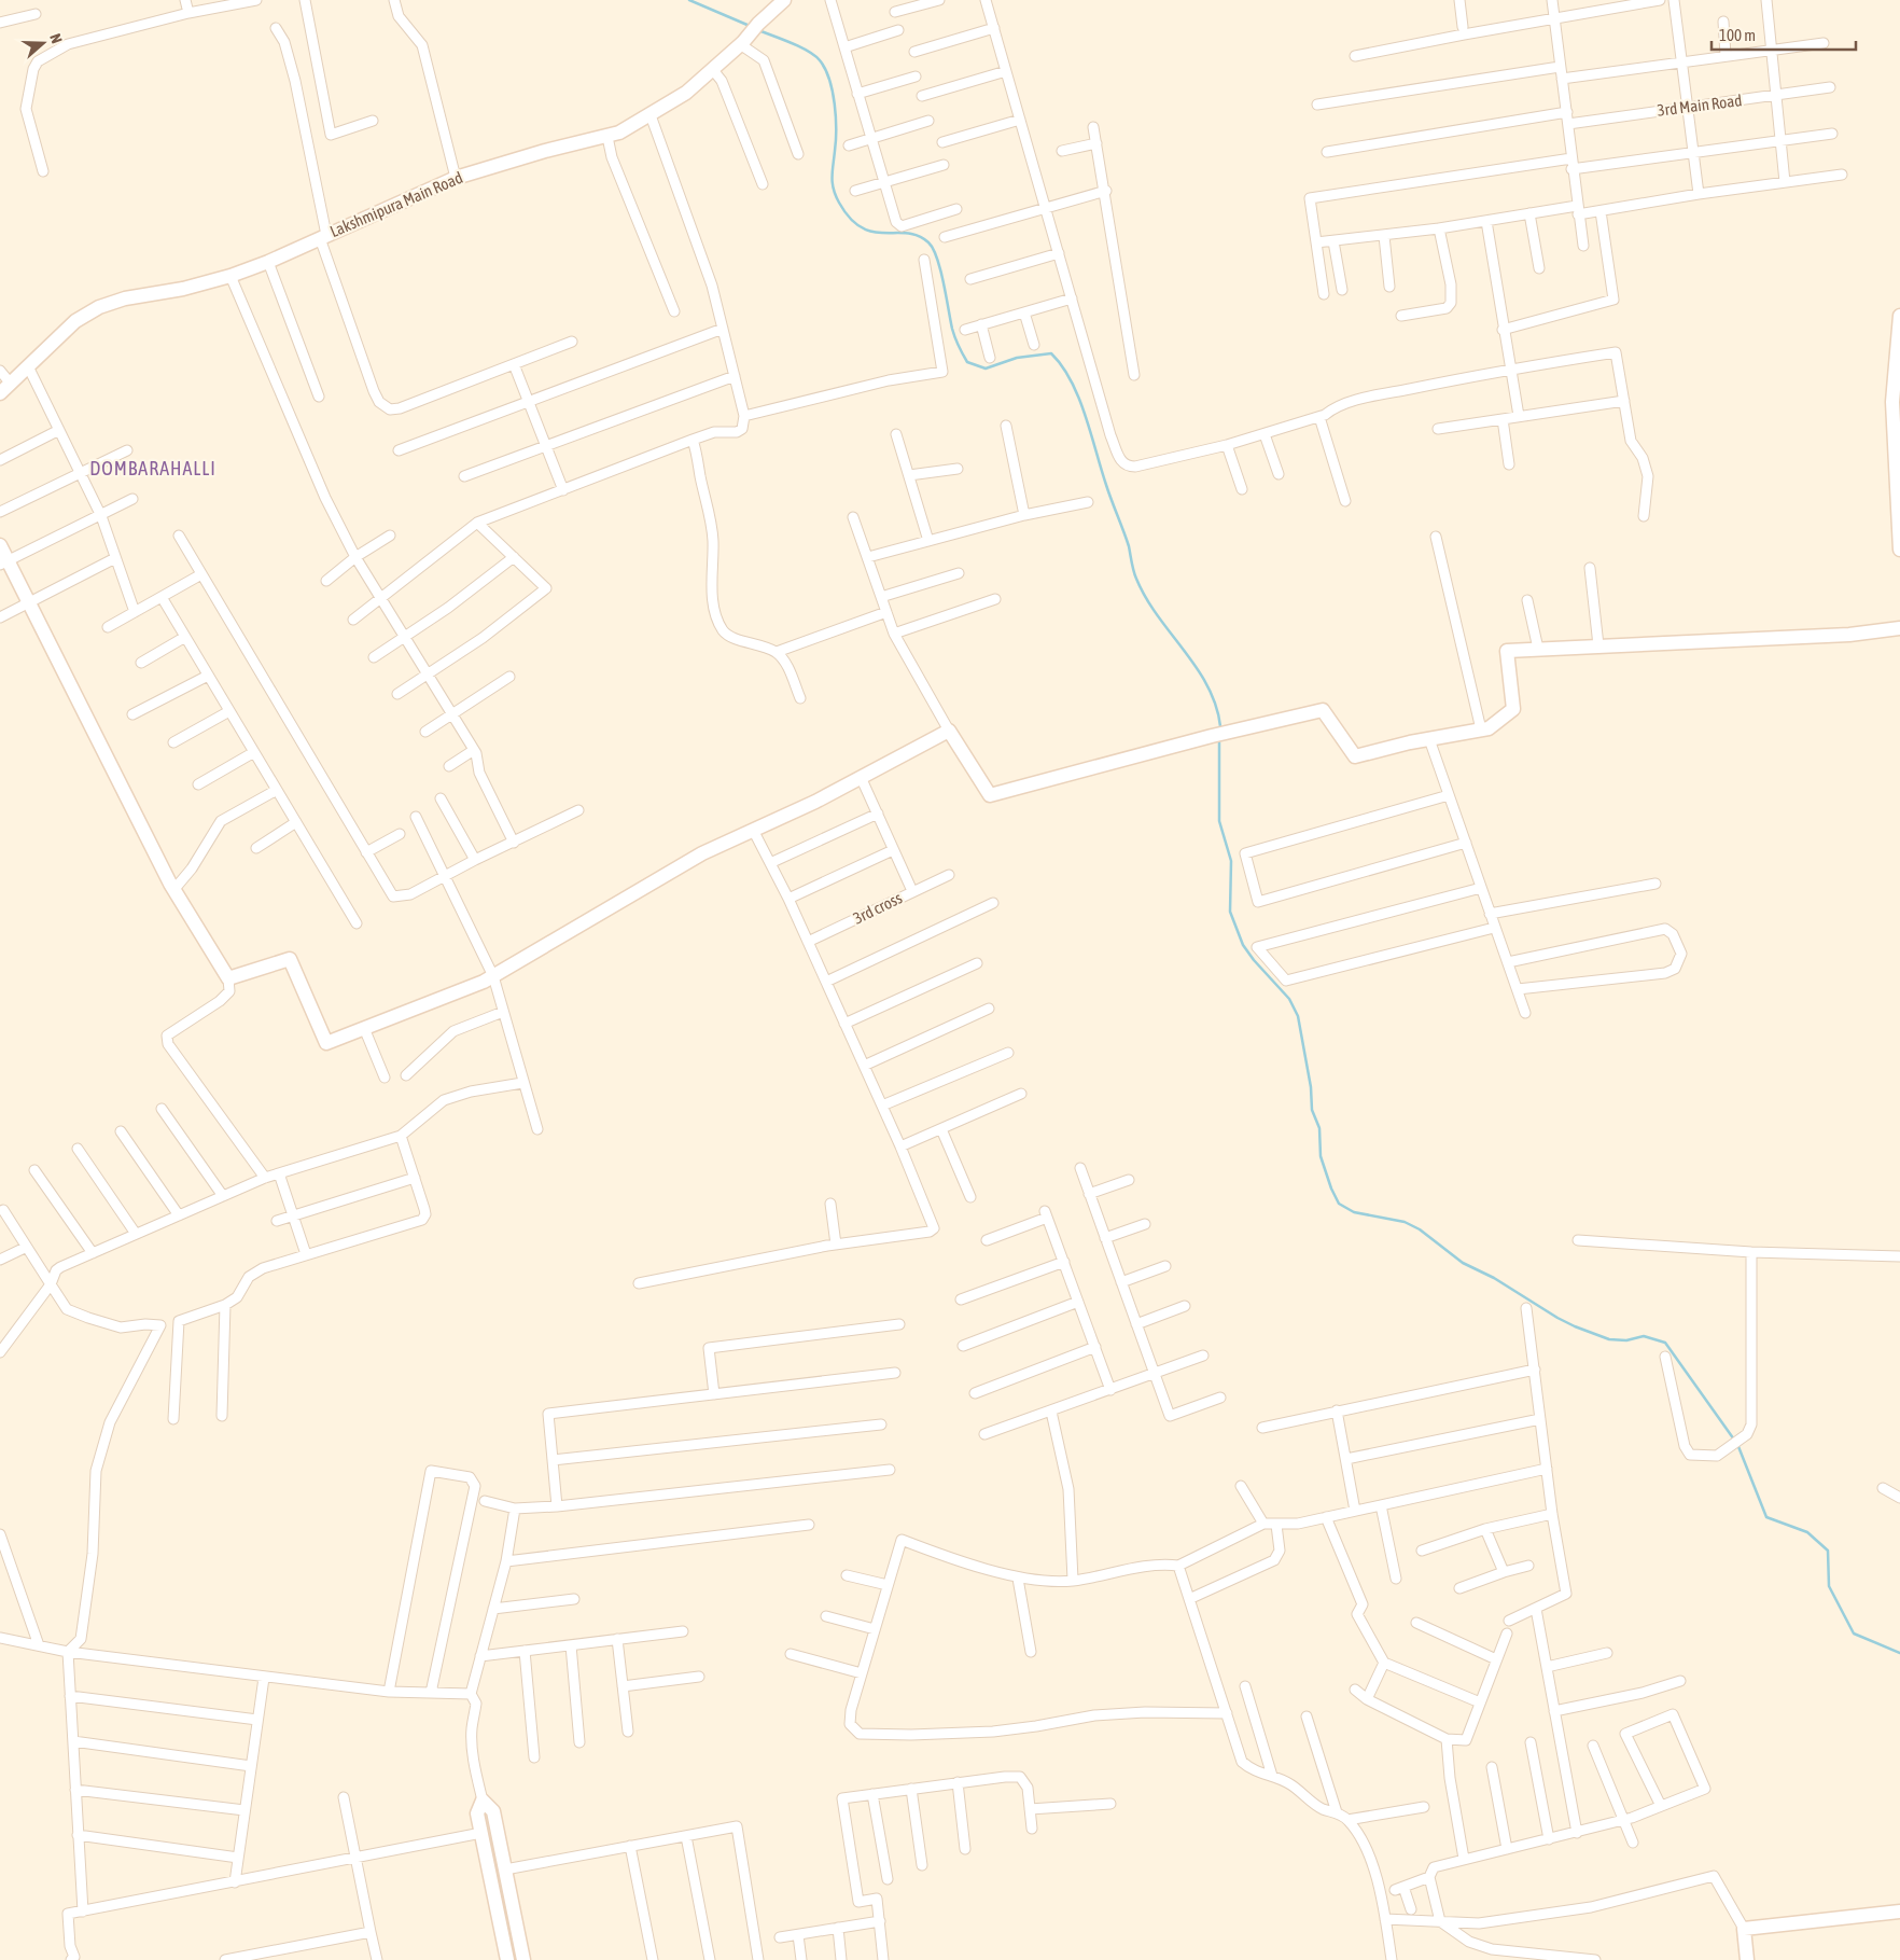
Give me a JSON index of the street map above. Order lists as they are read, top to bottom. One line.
{"streets":{"street":["3rd Main Road","Lakshmipura Main Road","3rd cross"]},"districts":["DOMBARAHALLI"],"scale_bar":"100 m","north":"right"}
